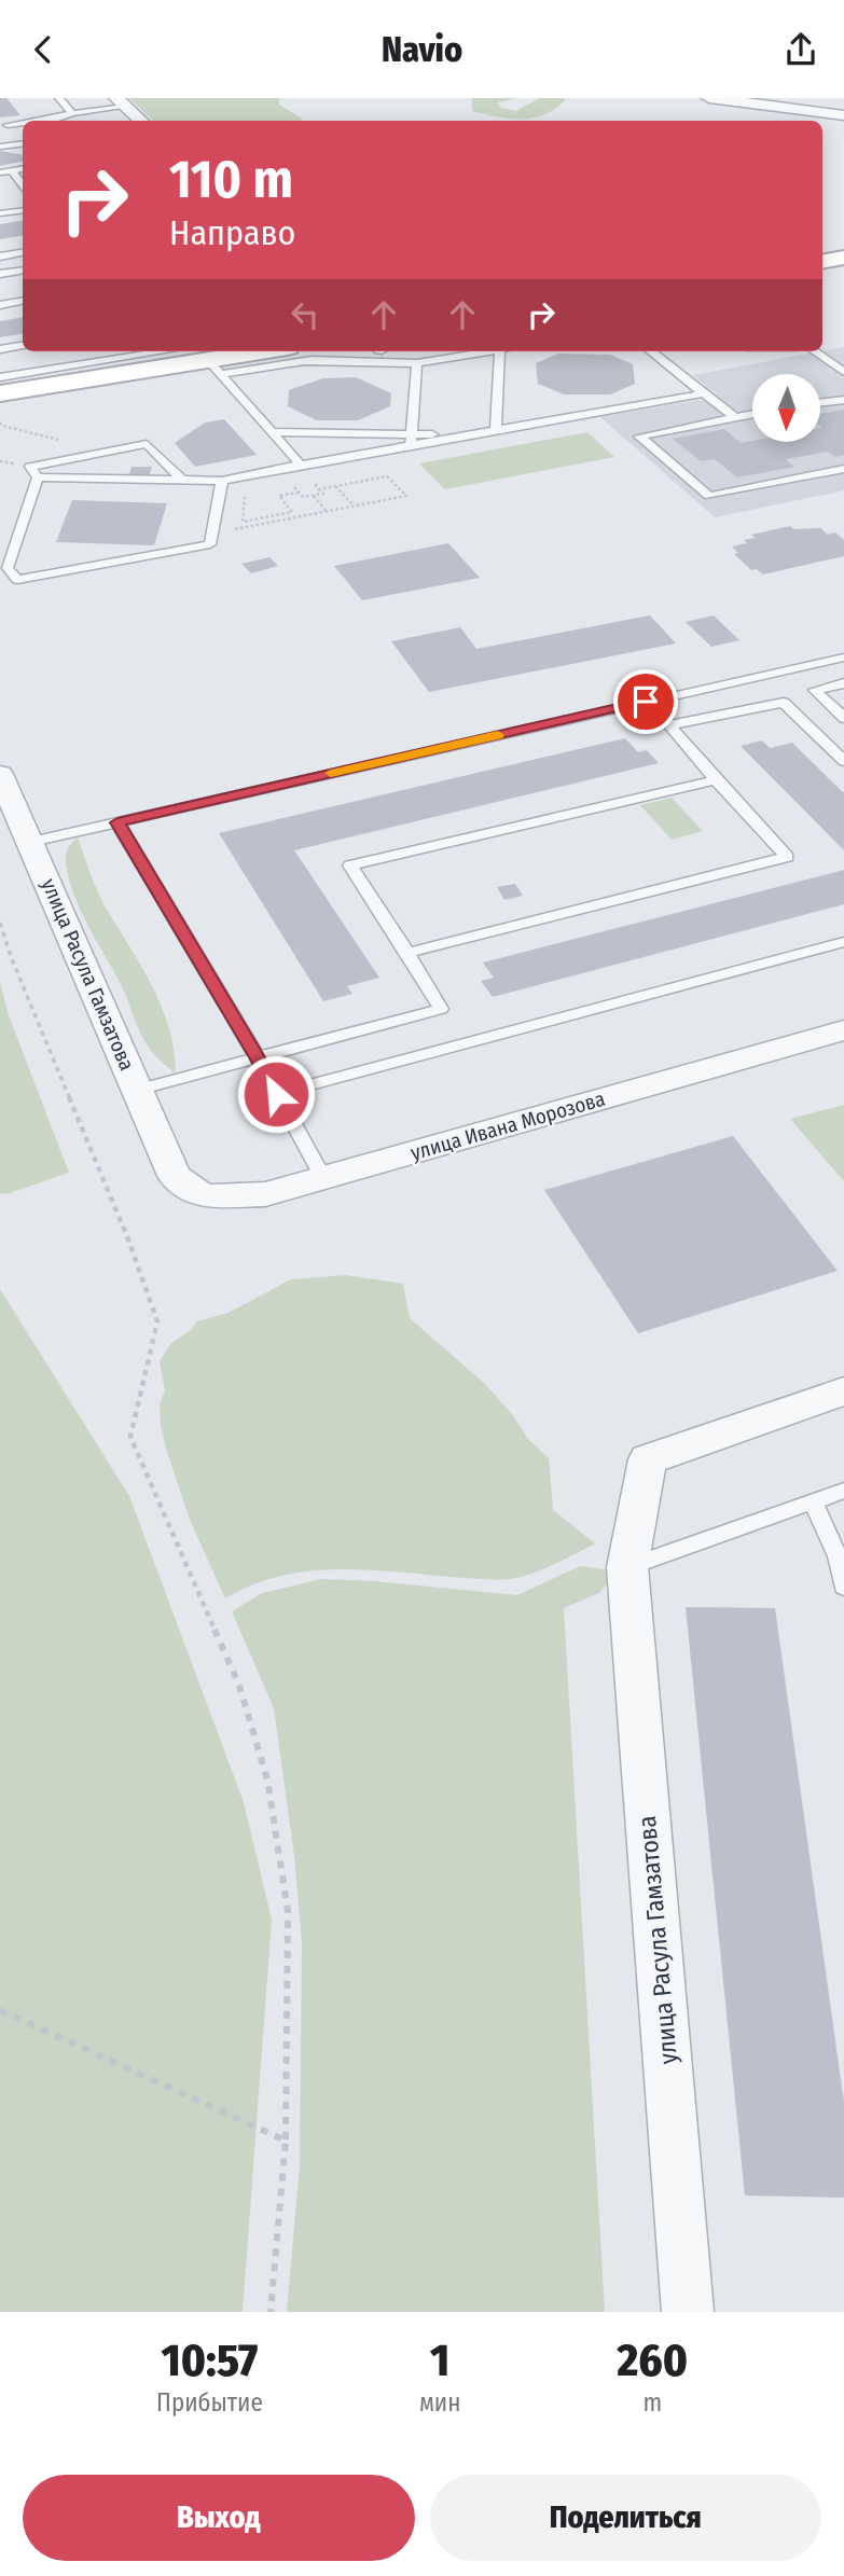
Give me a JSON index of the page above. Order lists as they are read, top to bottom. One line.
{"streets":{"street":["улица Расула Гамзатова","улица Ивана Морозова"]},"crossings":[["улица Расула Гамзатова","улица Ивана Морозова"]],"north":"bottom","page":{"header":"Navio","turn":["110 m","Направо"],"eta":["10:57","Прибытие","1","мин","260","m"],"buttons":["Выход","Поделиться"]}}
